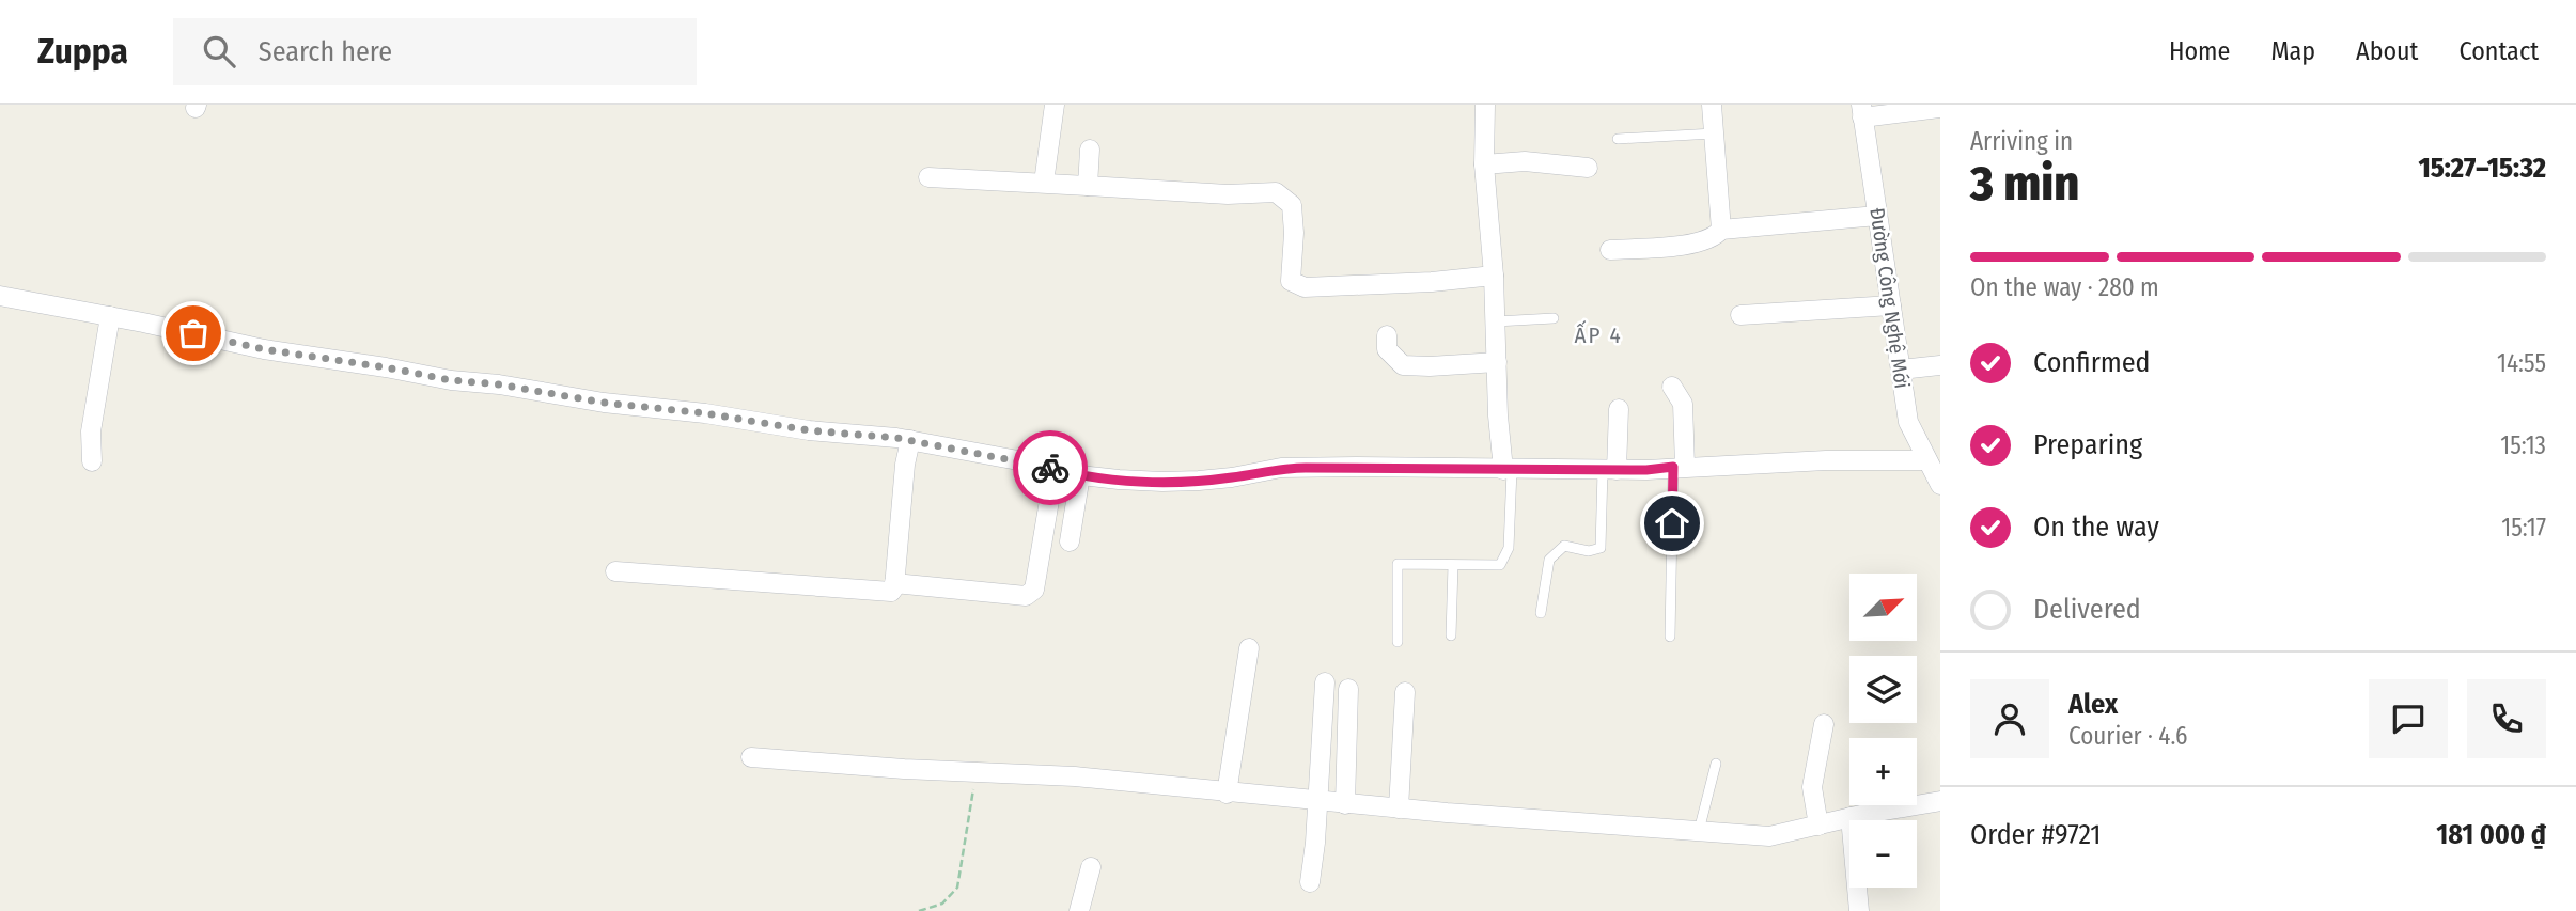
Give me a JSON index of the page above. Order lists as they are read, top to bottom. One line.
{"streets":{"street":["Đường Công Nghệ Mới"]},"districts":["ẤP 4"],"north":"top right","page":{"header":"Zuppa","search":"Search here","nav":["Home","Map","About","Contact"],"heading":["3 min","Arriving in","15:27–15:32"],"panel":["Alex","Courier · 4.6","Order #9721","181 000 ₫"],"bar":"On the way · 280 m","list":[["Confirmed","14:55"],["Preparing","15:13"],["On the way","15:17"],"Delivered"],"map_buttons":["+","−"]}}
